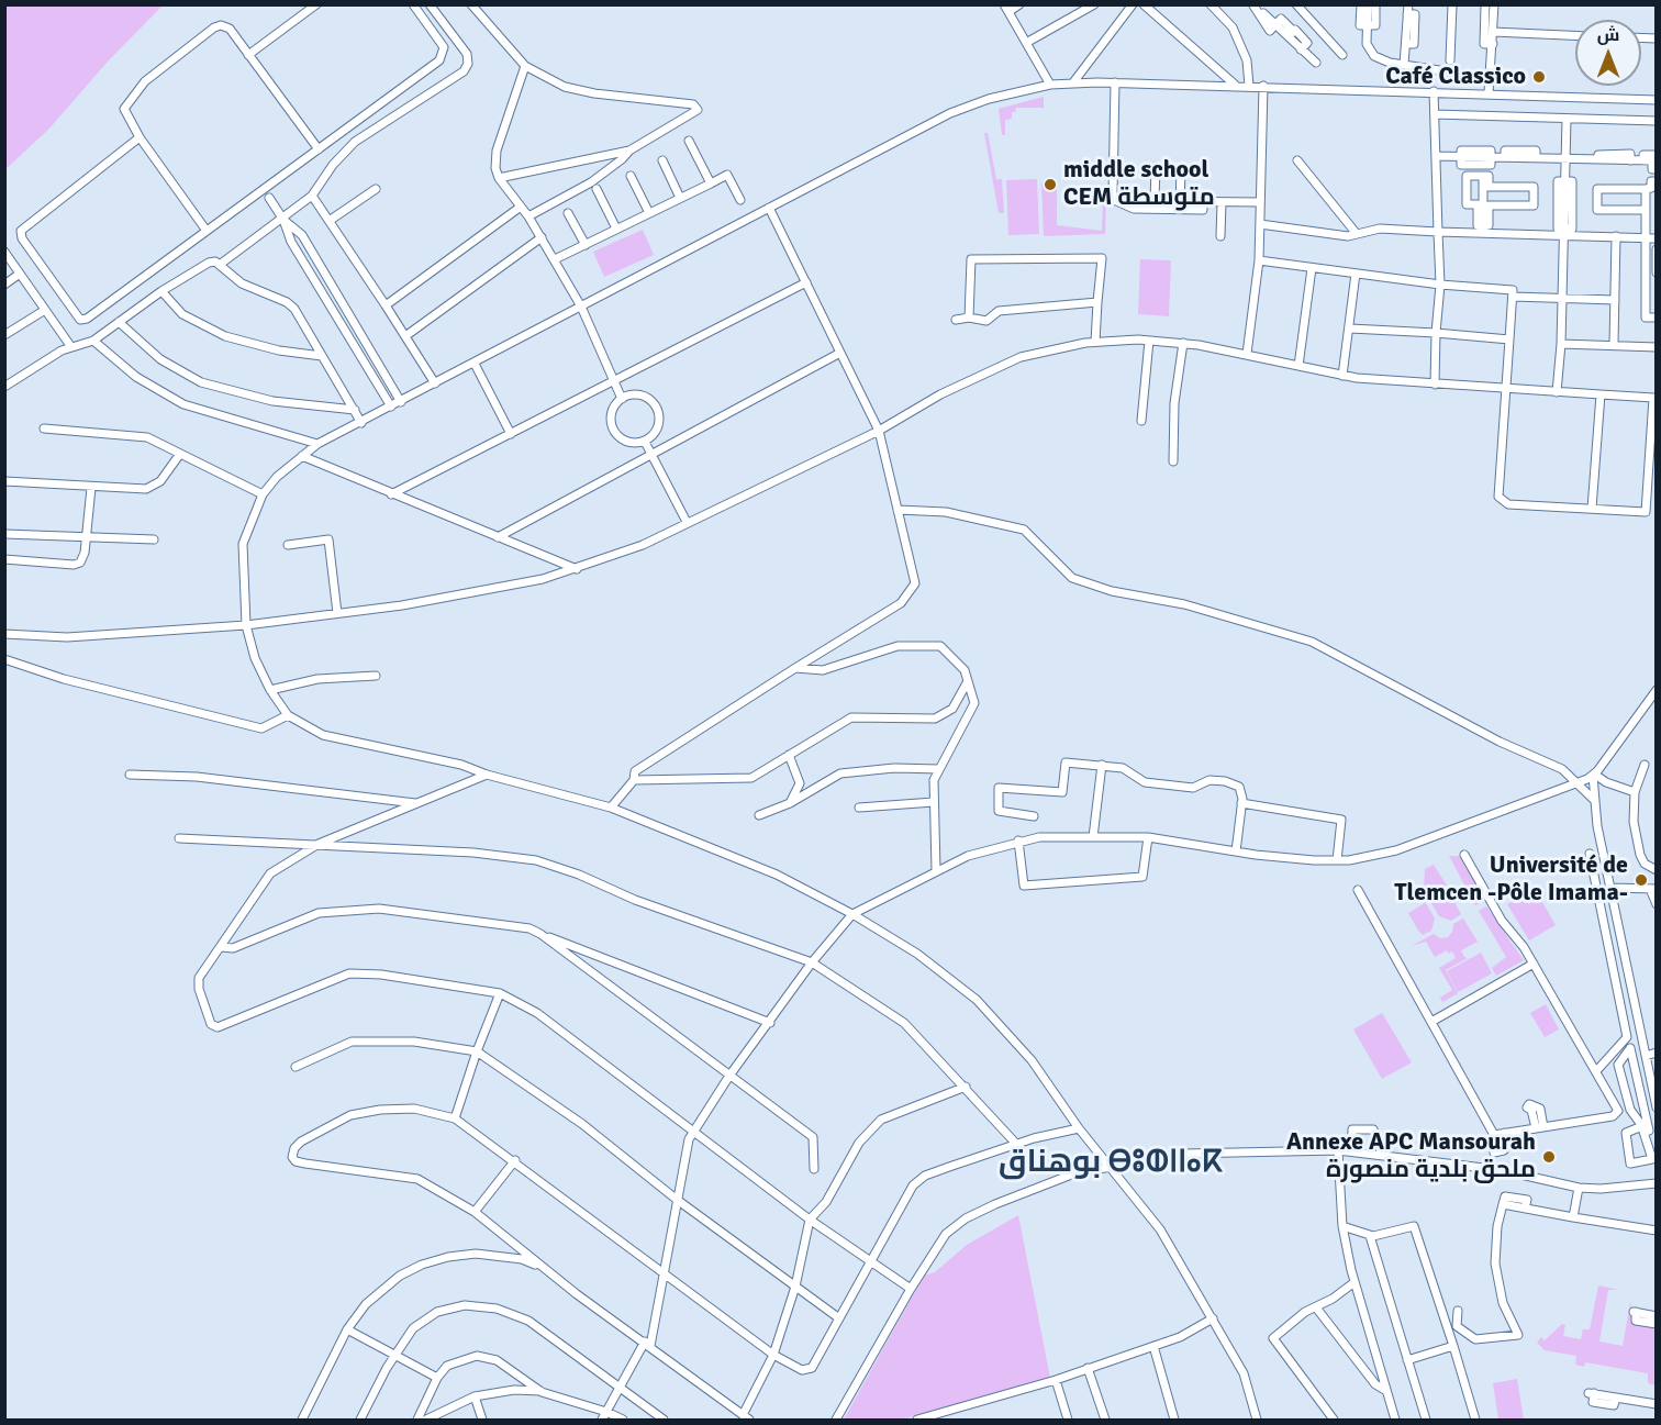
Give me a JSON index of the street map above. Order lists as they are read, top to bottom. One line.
{"districts":["بوهناق ⴱⵓⵀⵏⵏⴰⴽ"],"places":["Café Classico","middle school CEM متوسطة","Université de Tlemcen -Pôle Imama-","Annexe APC Mansourah ملحق بلدية منصورة"],"north":"top"}
